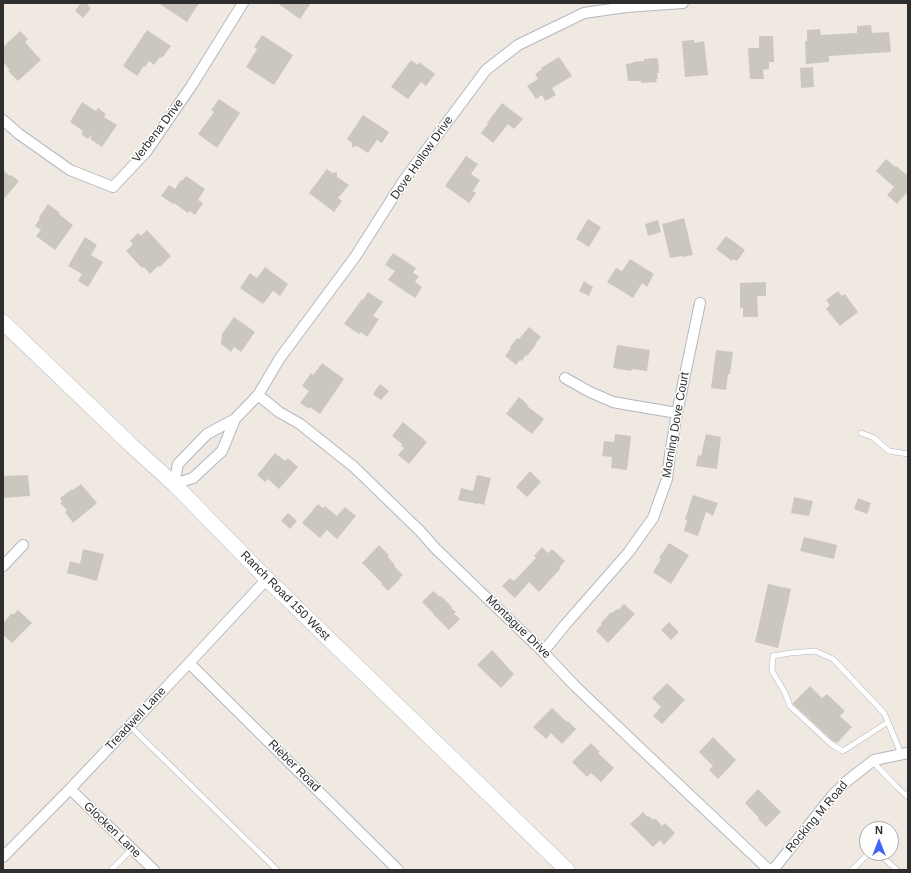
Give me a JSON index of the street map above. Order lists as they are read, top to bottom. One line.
{"streets":{"main road":["Ranch Road 150 West"],"street":["Verbena Drive","Dove Hollow Drive","Morning Dove Court","Montague Drive","Treadwell Lane","Rieber Road","Rocking M Road","Glocken Lane"]},"crossings":[["Dove Hollow Drive","Ranch Road 150 West"],["Dove Hollow Drive","Montague Drive"],["Morning Dove Court","Montague Drive"],["Ranch Road 150 West","Treadwell Lane"],["Treadwell Lane","Rieber Road"],["Treadwell Lane","Glocken Lane"]],"north":"top"}
